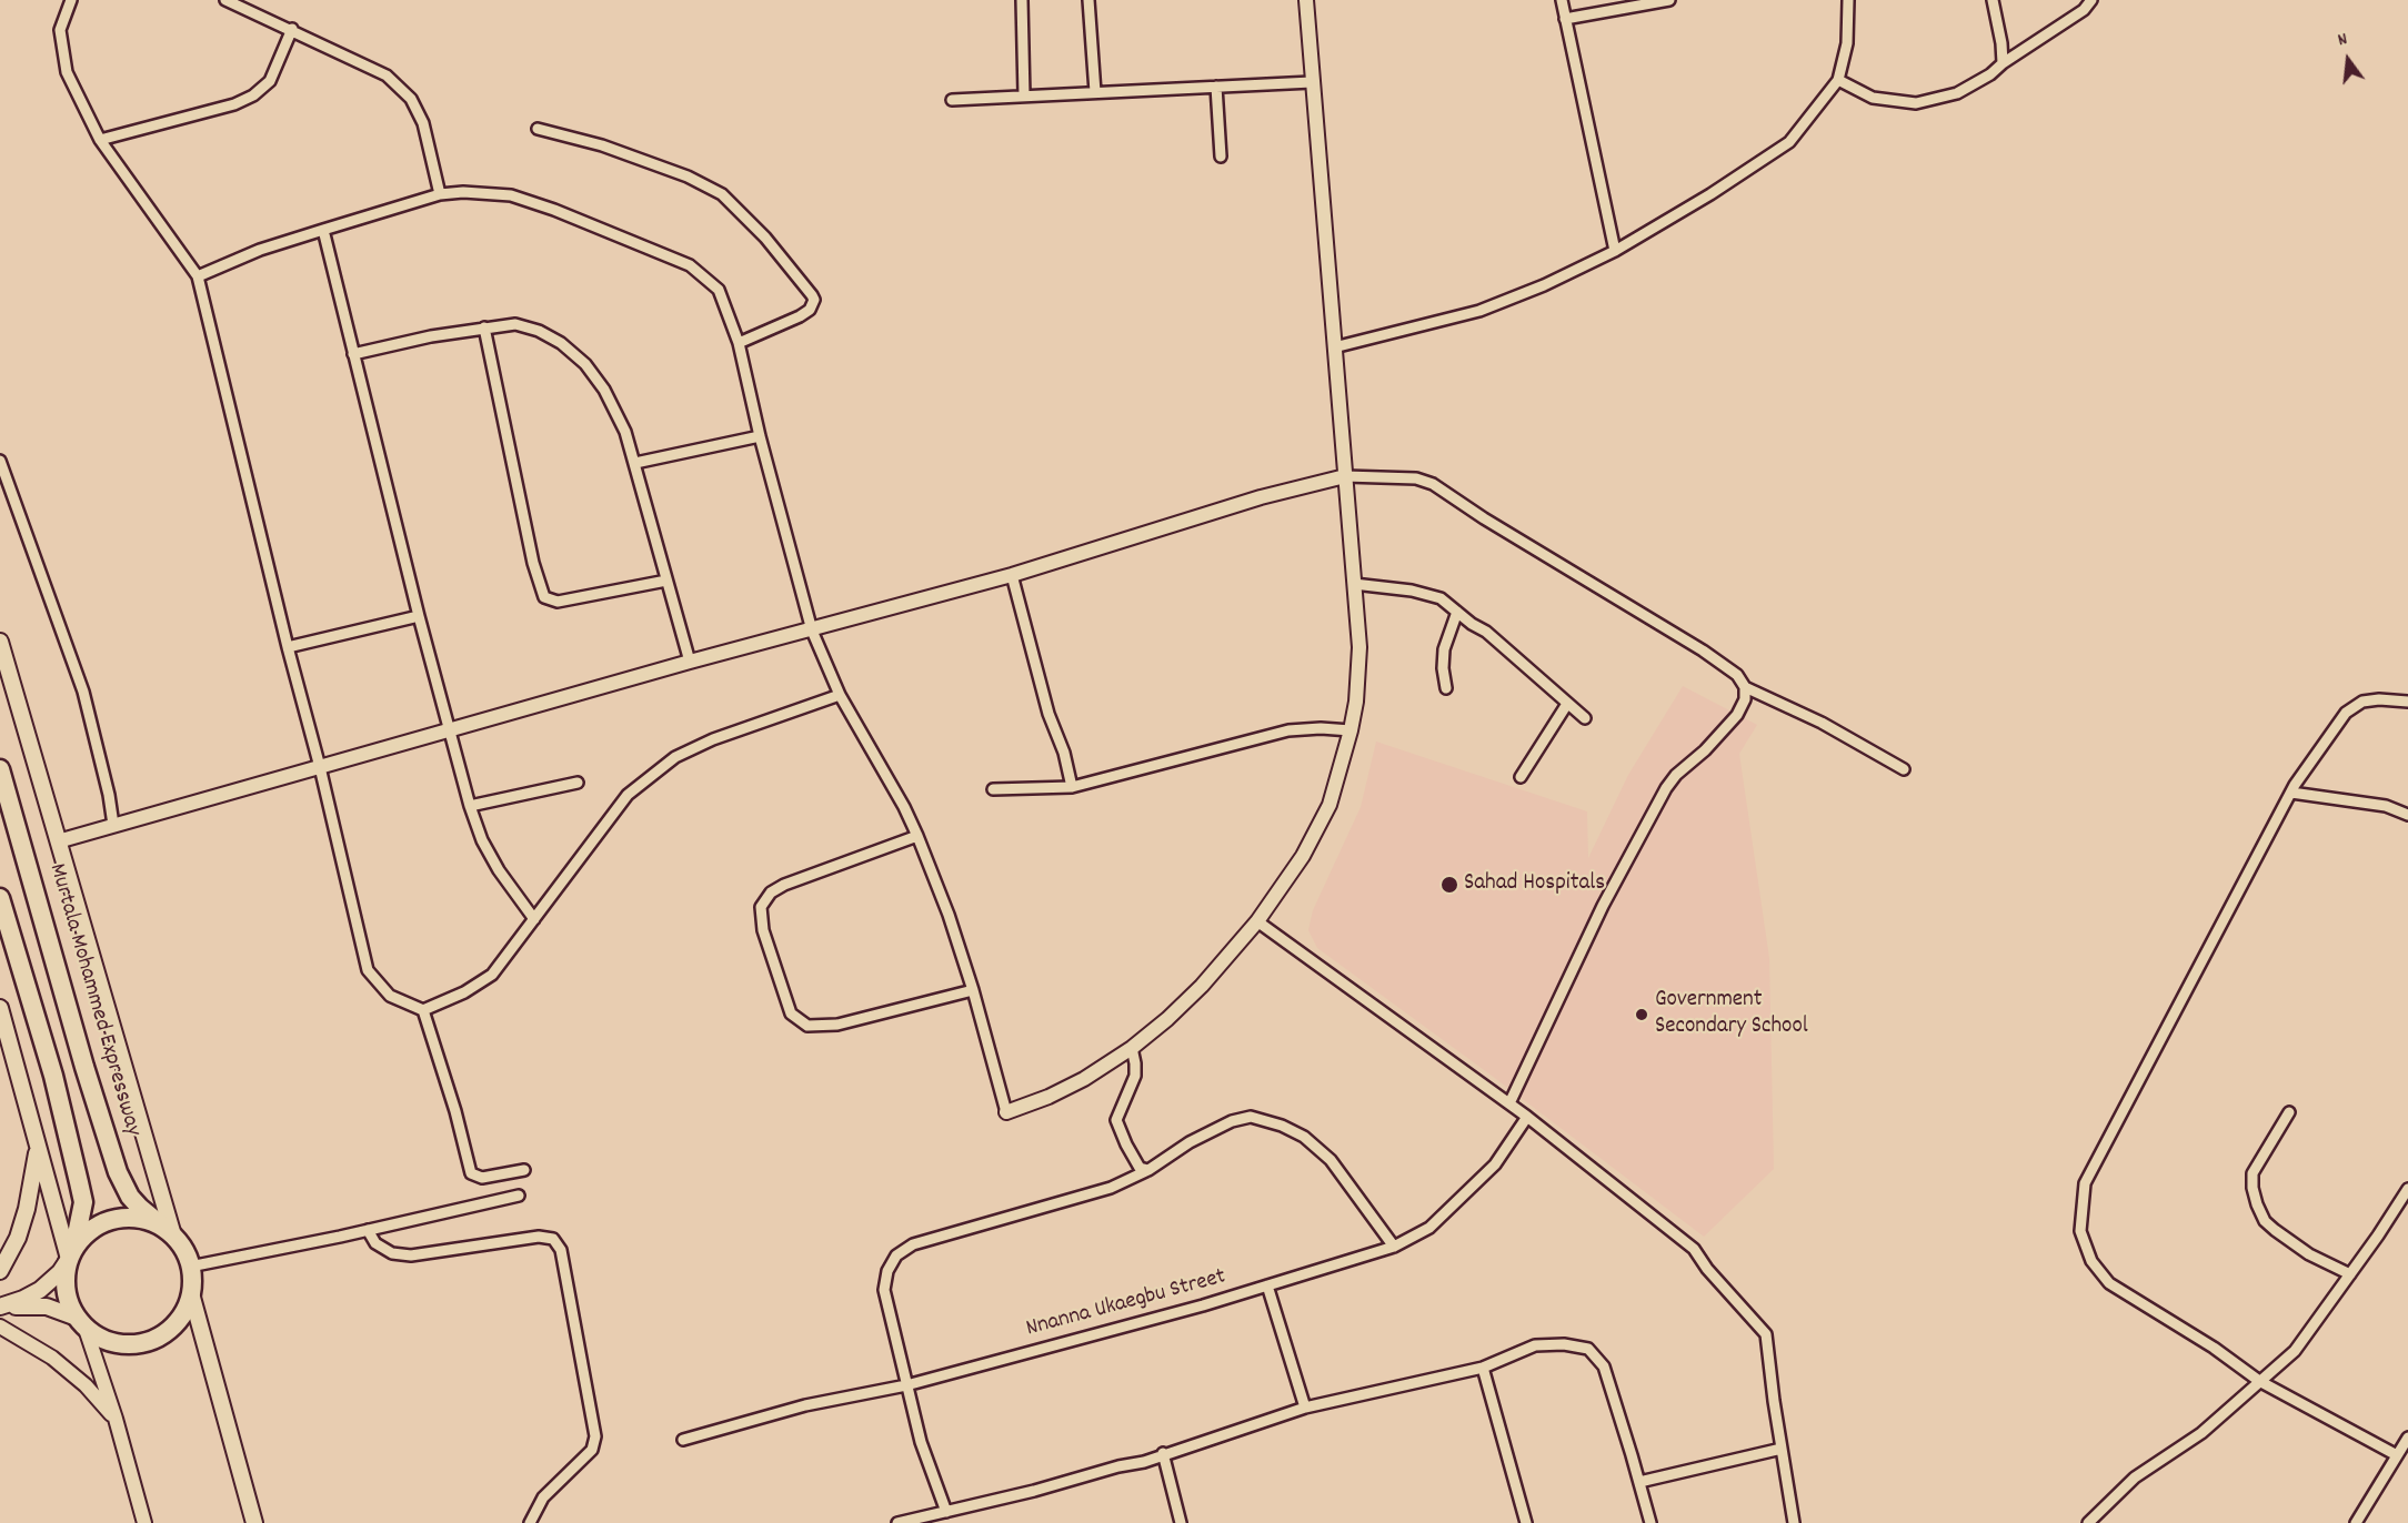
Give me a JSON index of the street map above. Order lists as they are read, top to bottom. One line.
{"streets":{"highway":["Murtala Mohammed Expressway"],"street":["Nnanna Ukaegbu Street"]},"places":["Sahad Hospitals","Government Secondary School"],"north":"top"}
